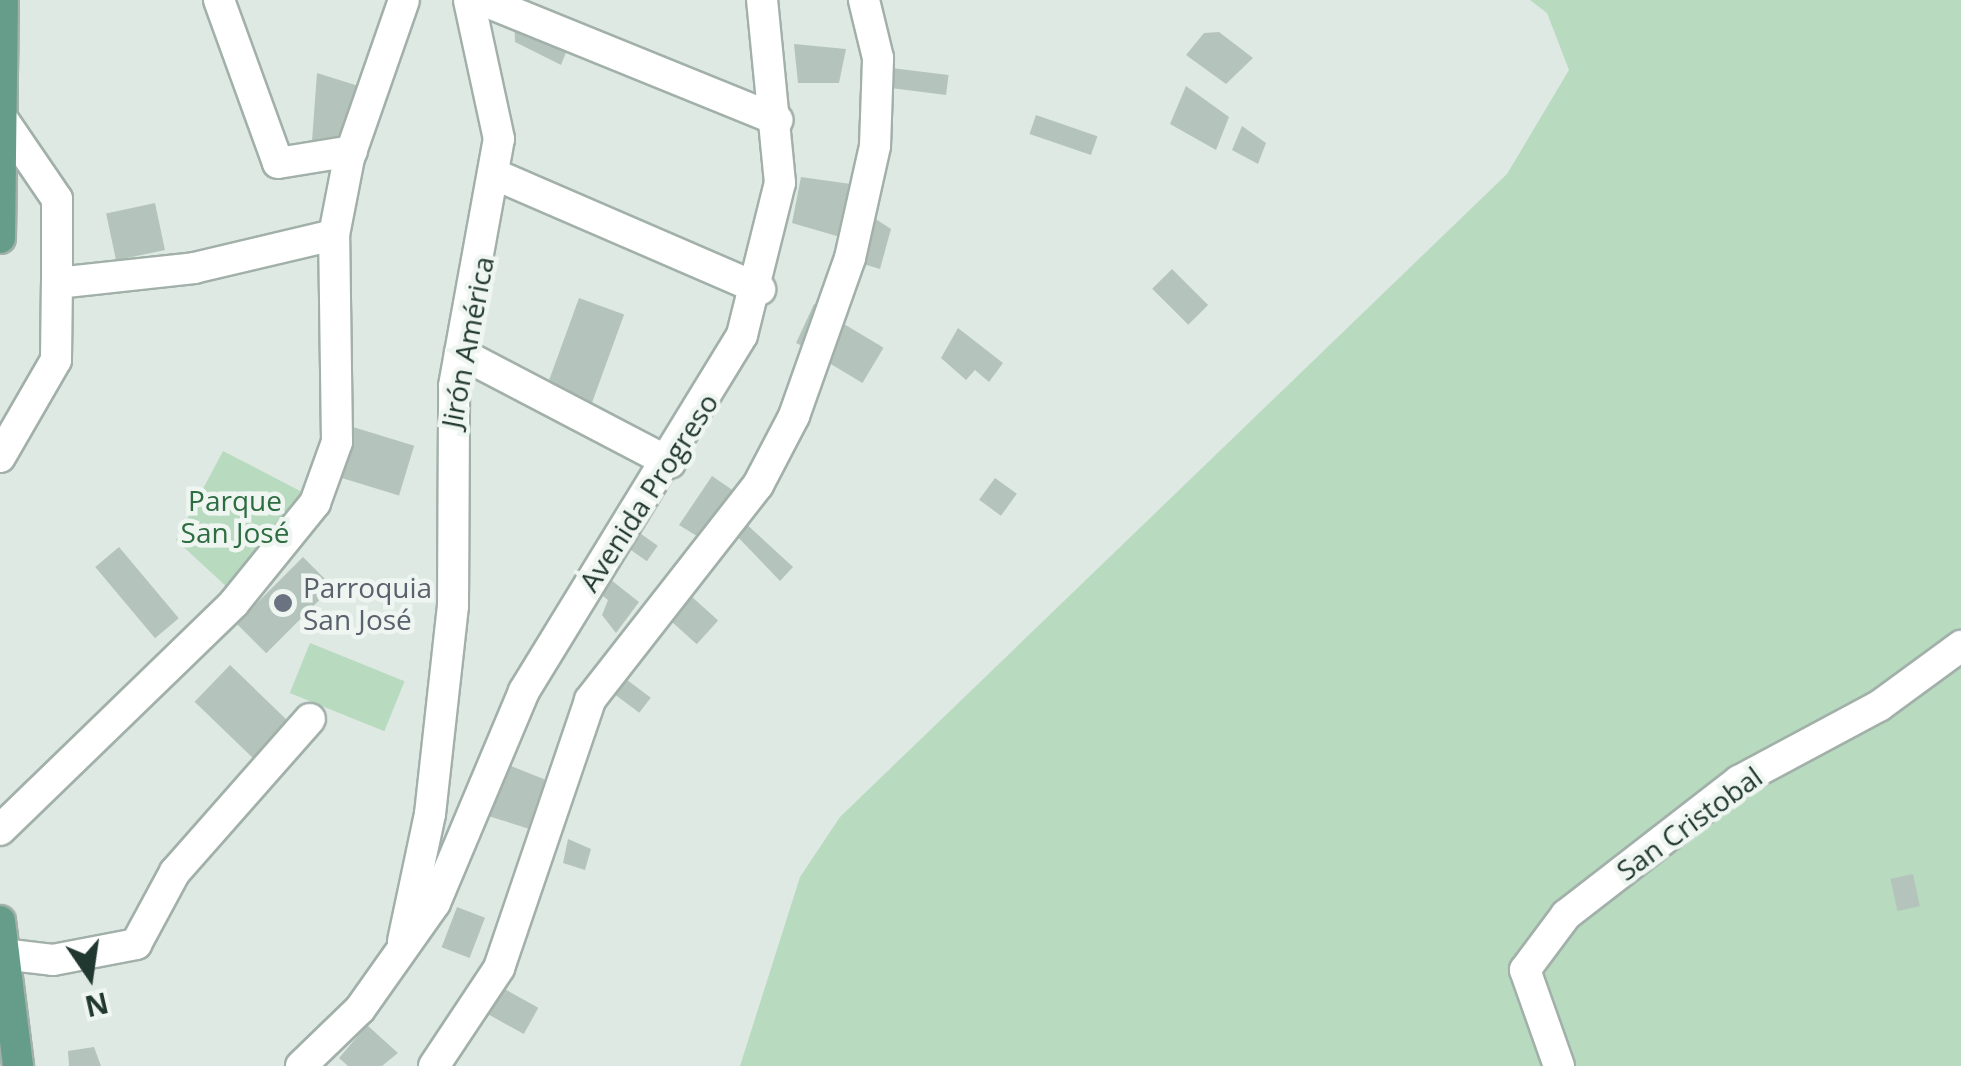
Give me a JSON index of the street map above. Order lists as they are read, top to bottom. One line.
{"streets":{"street":["Jirón América","Avenida Progreso","San Cristobal"]},"crossings":[["Jirón América","Avenida Progreso"]],"parks":["Parque San José"],"places":["Parroquia San José"],"north":"bottom"}
